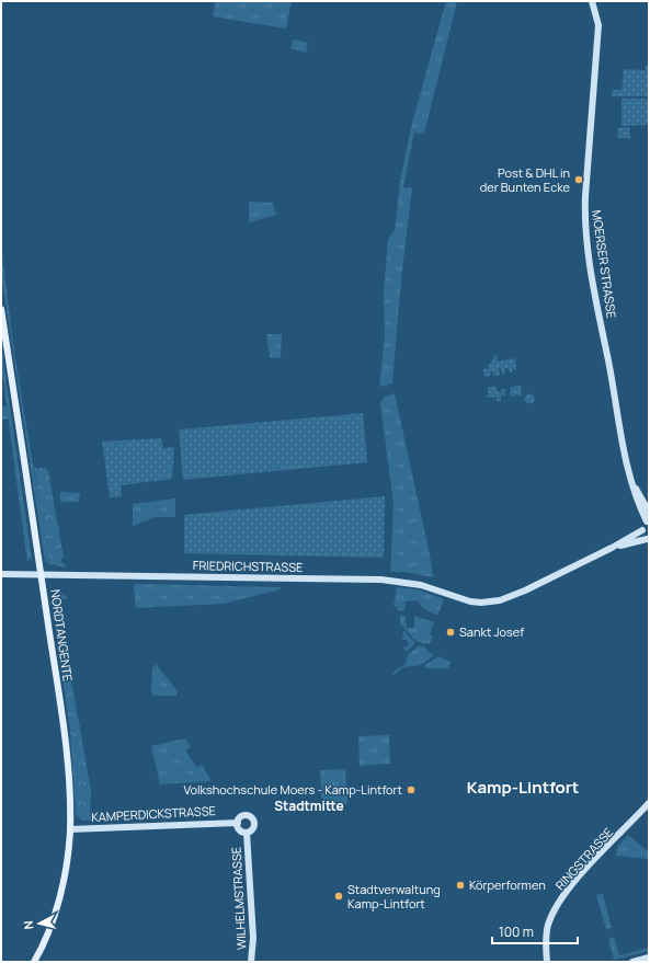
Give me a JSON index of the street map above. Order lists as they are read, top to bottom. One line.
{"streets":{"main road":["NORDTANGENTE"],"street":["MOERSER STRASSE","FRIEDRICHSTRASSE","KAMPERDICKSTRASSE","RINGSTRASSE","WILHELMSTRASSE"]},"crossings":[["FRIEDRICHSTRASSE","NORDTANGENTE"],["NORDTANGENTE","KAMPERDICKSTRASSE"],["KAMPERDICKSTRASSE","WILHELMSTRASSE"]],"districts":["Kamp-Lintfort","Stadtmitte"],"places":["Post & DHL in der Bunten Ecke","Sankt Josef","Volkshochschule Moers - Kamp-Lintfort","Körperformen","Stadtverwaltung Kamp-Lintfort"],"scale_bar":"100 m","north":"left"}
